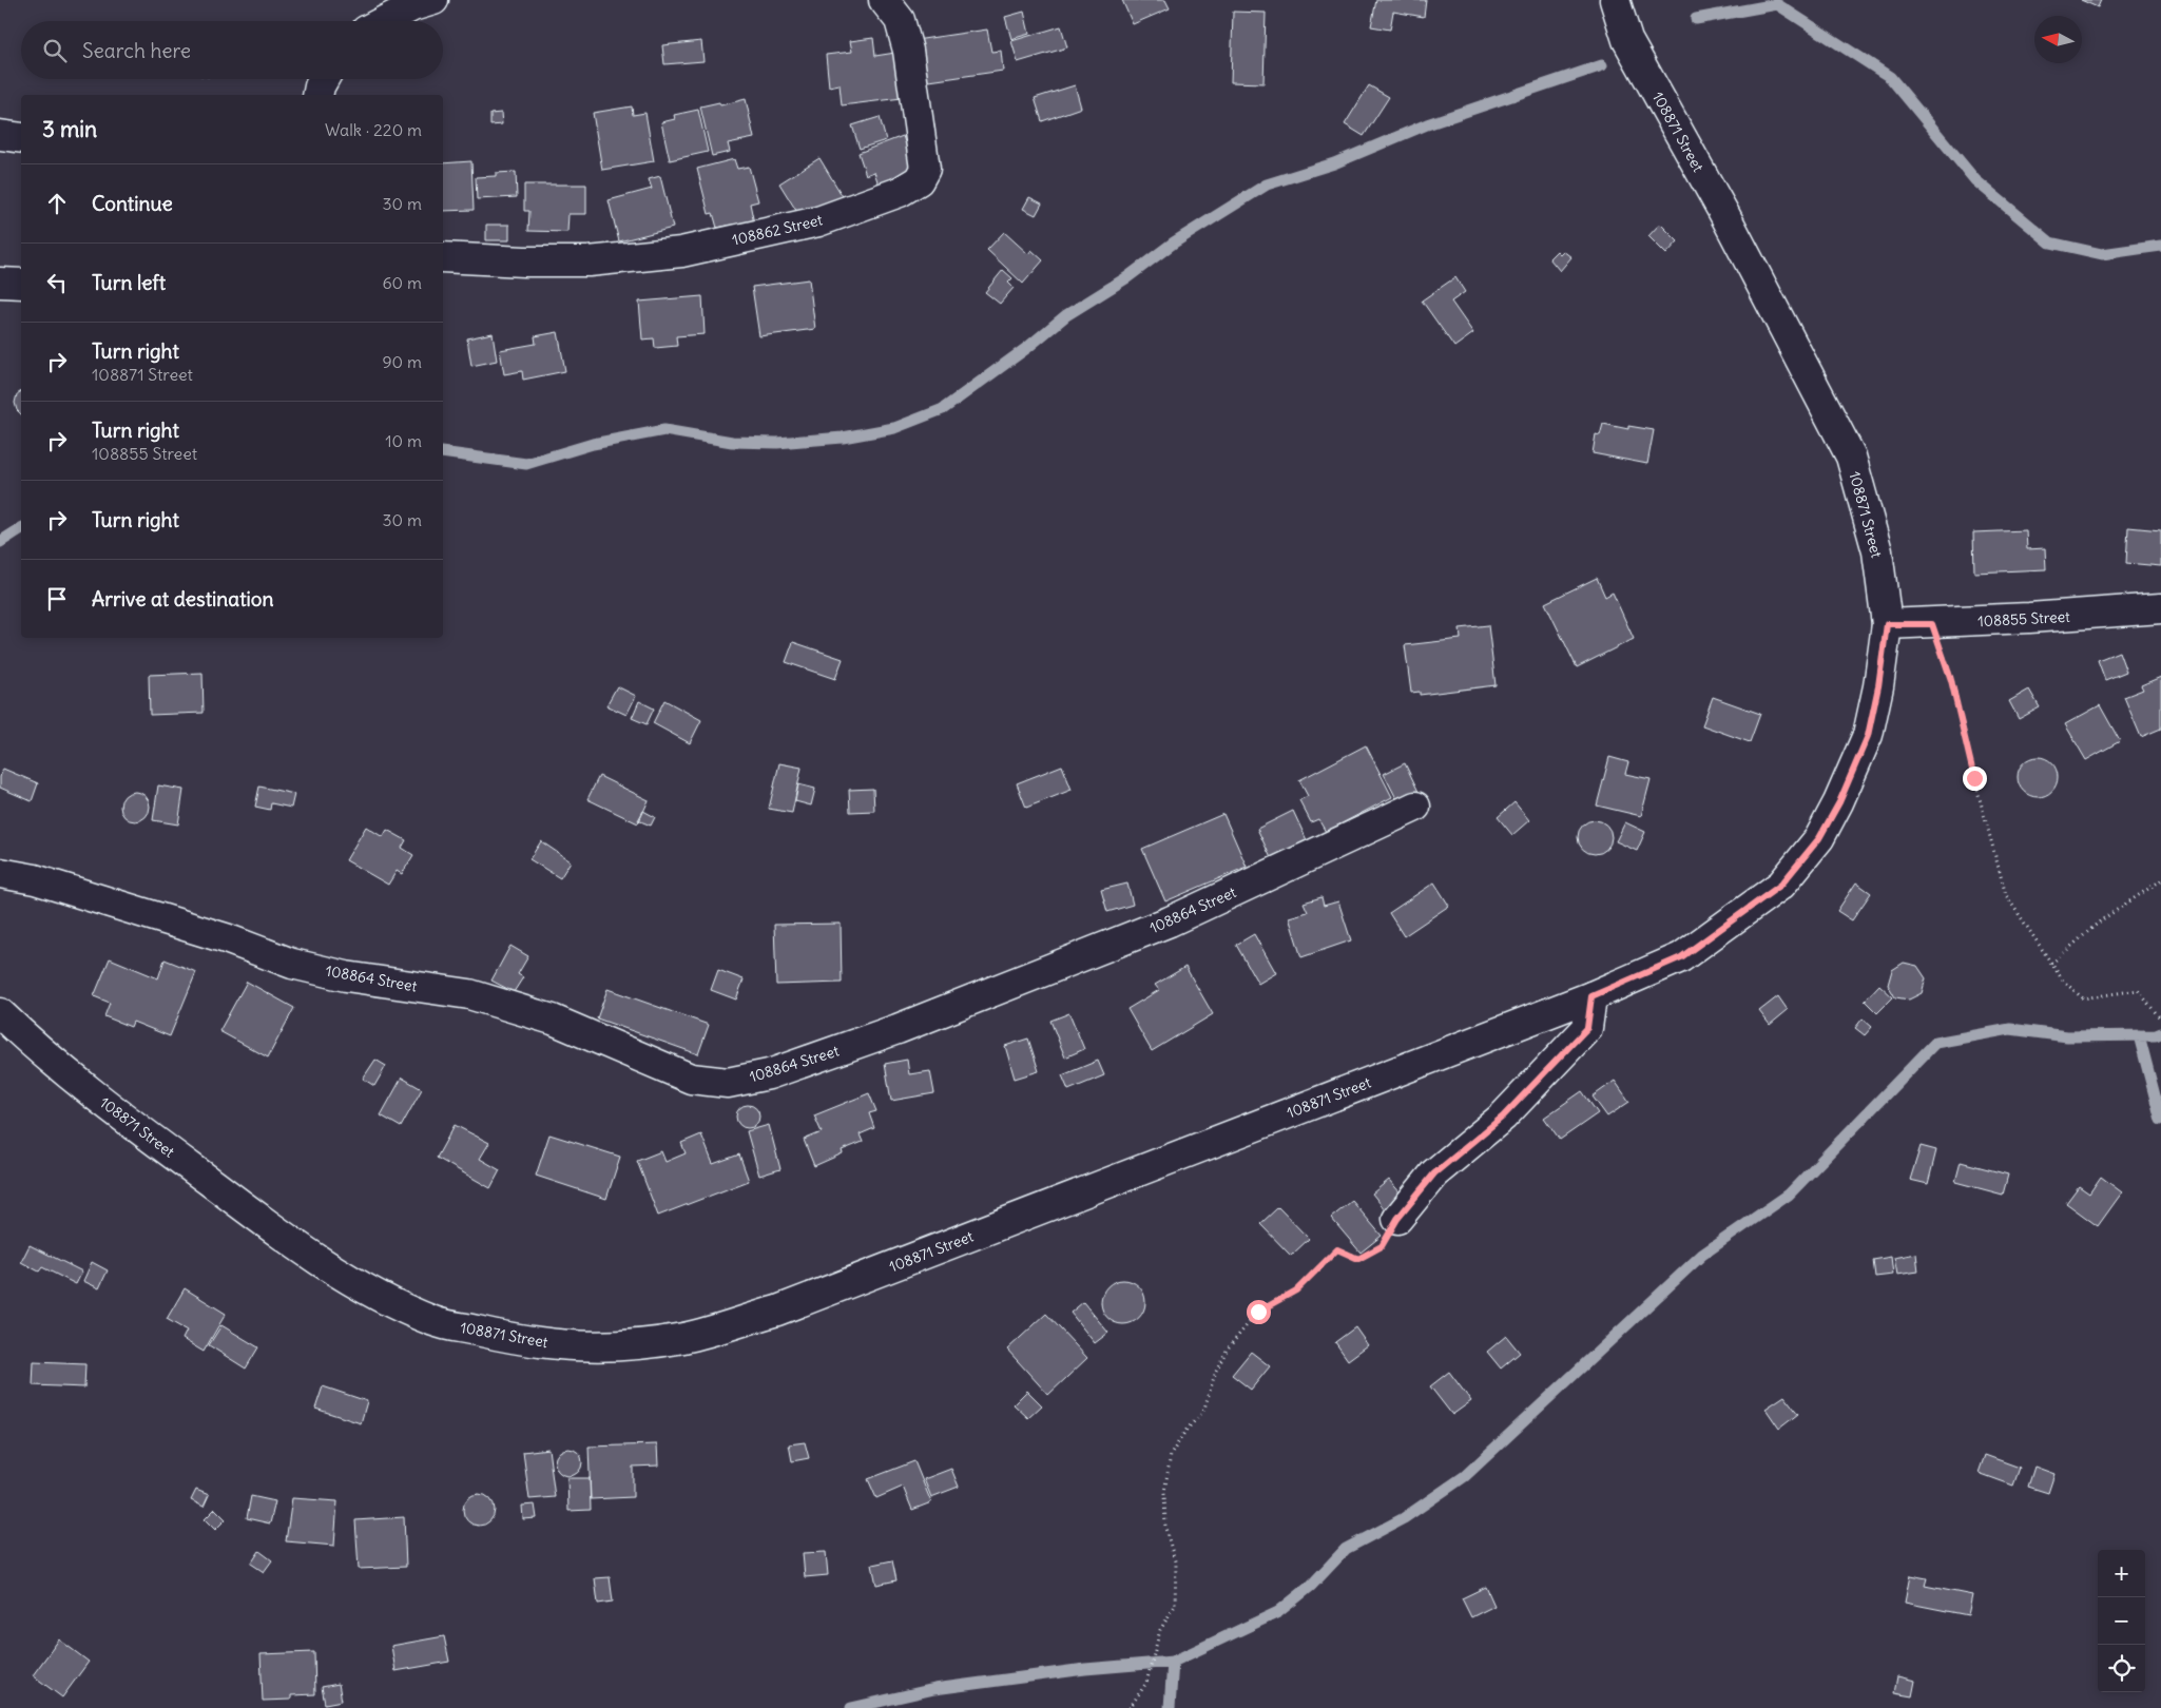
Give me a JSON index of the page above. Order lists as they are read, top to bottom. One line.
{"streets":{"street":["108871 Street","108862 Street","108855 Street","108864 Street"]},"crossings":[["108871 Street","108855 Street"]],"north":"left","page":{"search":"Search here","heading":["3 min","Walk · 220 m"],"list":[["Continue","30 m"],["Turn left","60 m"],["Turn right","108871 Street","90 m"],["Turn right","108855 Street","10 m"],["Turn right","30 m"],"Arrive at destination"],"map_buttons":["+","−"]}}
